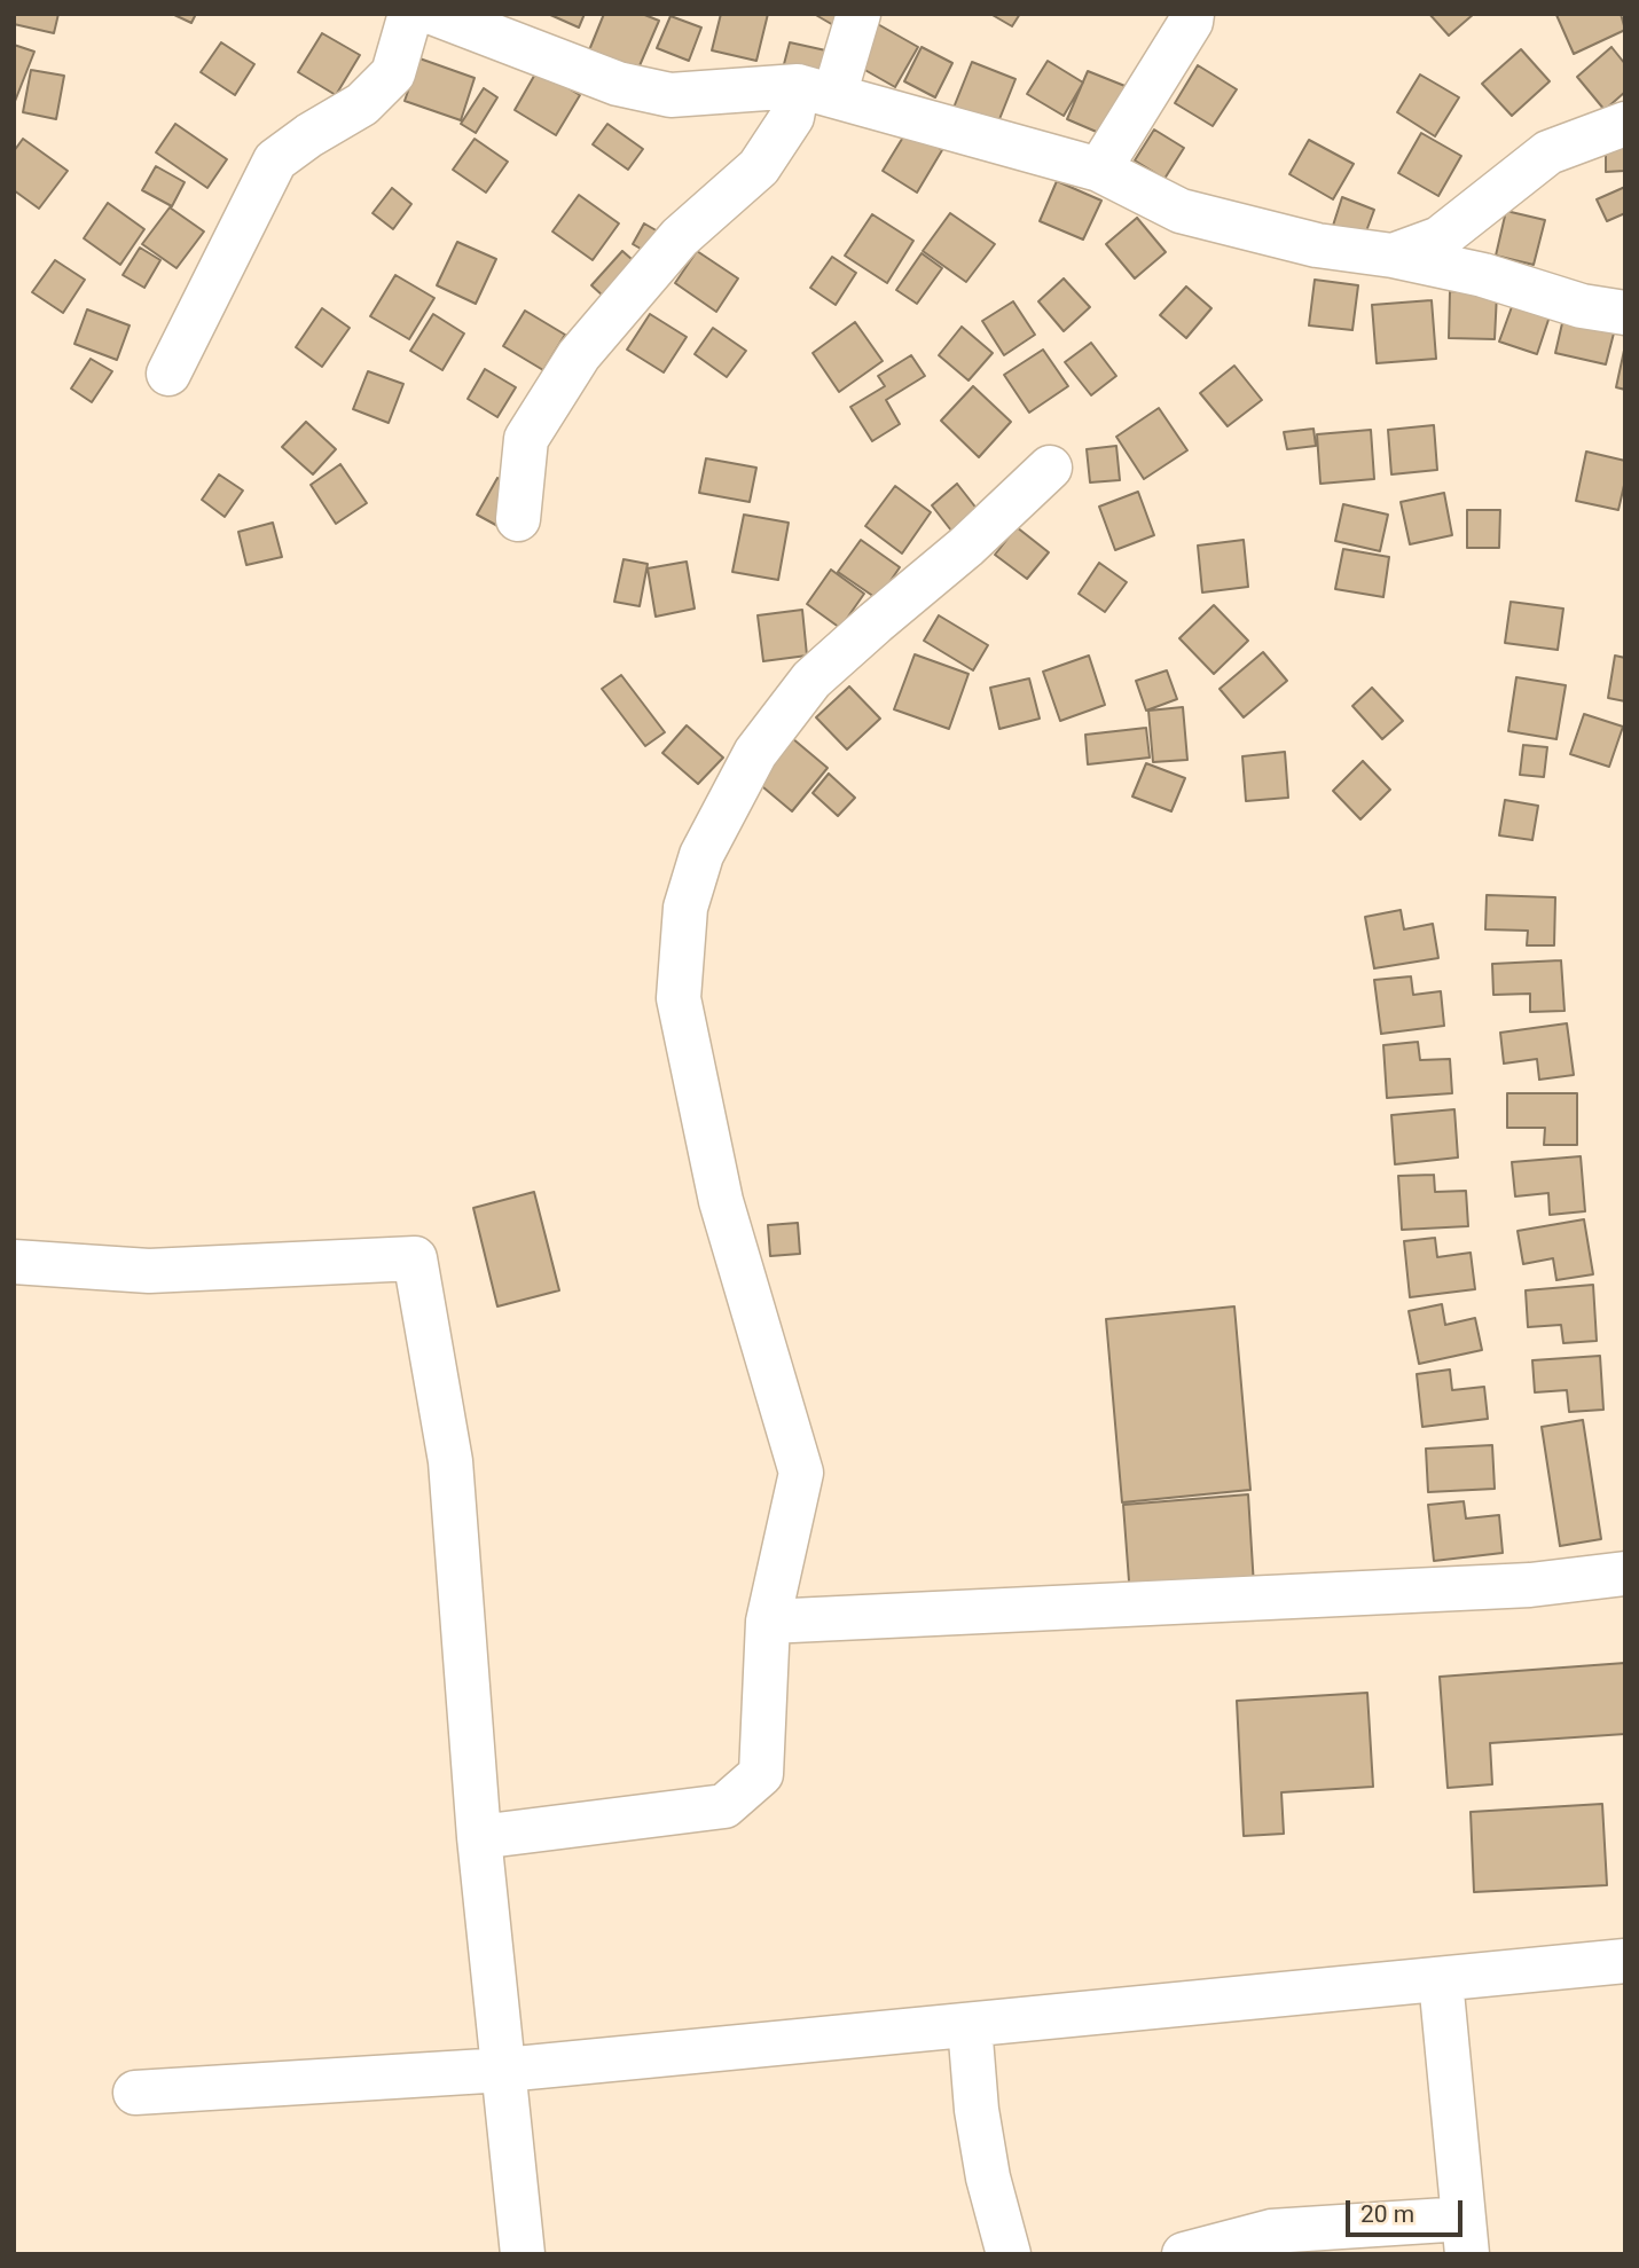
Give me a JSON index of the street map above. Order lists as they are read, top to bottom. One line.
{"scale_bar":"20 m"}
